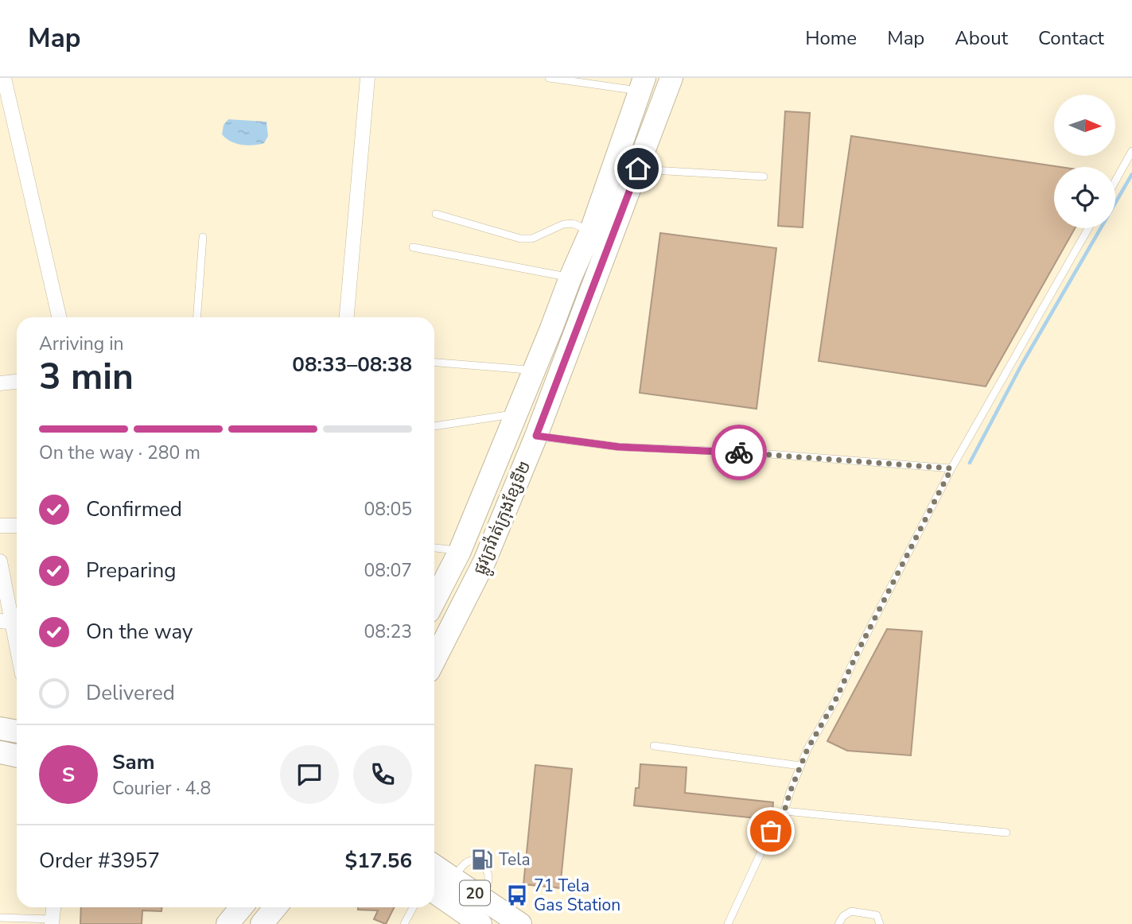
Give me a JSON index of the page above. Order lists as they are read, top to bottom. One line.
{"streets":{"main road":["ផ្លូវក្រវ៉ាត់ក្រុងខ្សែទី២","20"]},"places":{"fuel station":["Tela"],"bus stop":["71 Tela Gas Station"]},"north":"right","page":{"header":"Map","nav":["Home","Map","About","Contact"],"heading":["3 min","Arriving in","08:33–08:38"],"panel":["Sam","Courier · 4.8","Order #3957","$17.56"],"bar":"On the way · 280 m","list":[["Confirmed","08:05"],["Preparing","08:07"],["On the way","08:23"],"Delivered"],"round":"S"}}
